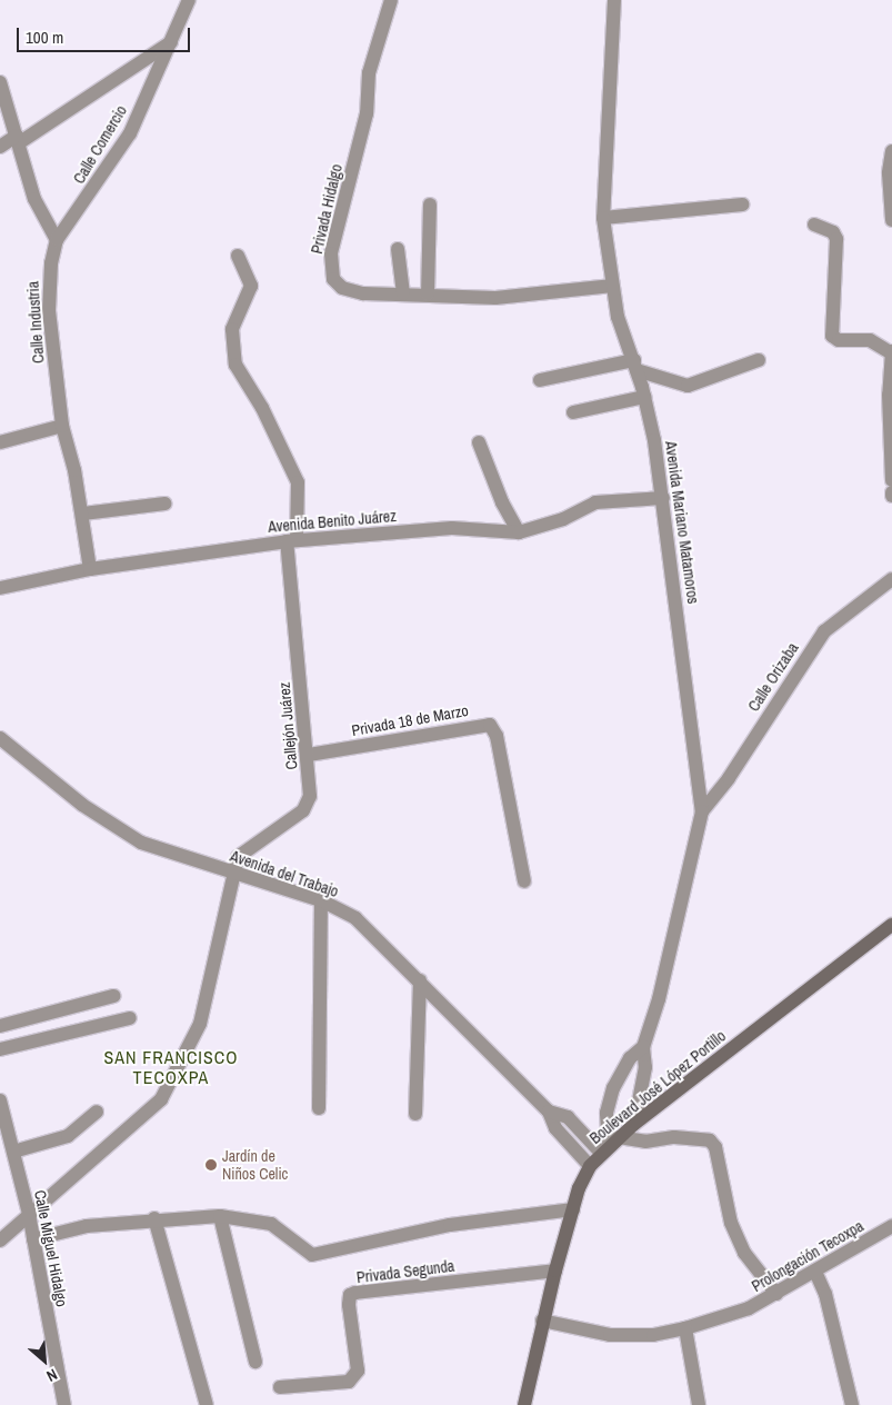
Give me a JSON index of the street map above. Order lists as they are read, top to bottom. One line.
{"streets":{"main road":["Boulevard José López Portillo"],"street":["Calle Comercio","Privada Hidalgo","Calle Industria","Avenida Benito Juárez","Avenida Mariano Matamoros","Calle Orizaba","Privada 18 de Marzo","Callejón Juárez","Avenida del Trabajo","Calle Miguel Hidalgo","Prolongación Tecoxpa","Privada Segunda"]},"crossings":[["Calle Comercio","Calle Industria"],["Privada Hidalgo","Avenida Mariano Matamoros"],["Calle Industria","Avenida Benito Juárez"],["Avenida Benito Juárez","Avenida Mariano Matamoros"],["Avenida Benito Juárez","Callejón Juárez"],["Avenida Mariano Matamoros","Calle Orizaba"],["Avenida Mariano Matamoros","Avenida del Trabajo"],["Avenida Mariano Matamoros","Boulevard José López Portillo"],["Privada 18 de Marzo","Callejón Juárez"],["Callejón Juárez","Avenida del Trabajo"],["Callejón Juárez","Calle Miguel Hidalgo"],["Avenida del Trabajo","Boulevard José López Portillo"],["Boulevard José López Portillo","Prolongación Tecoxpa"],["Boulevard José López Portillo","Privada Segunda"]],"districts":["SAN FRANCISCO TECOXPA"],"places":["Jardín de Niños Celic"],"scale_bar":"100 m","north":"bottom right"}
